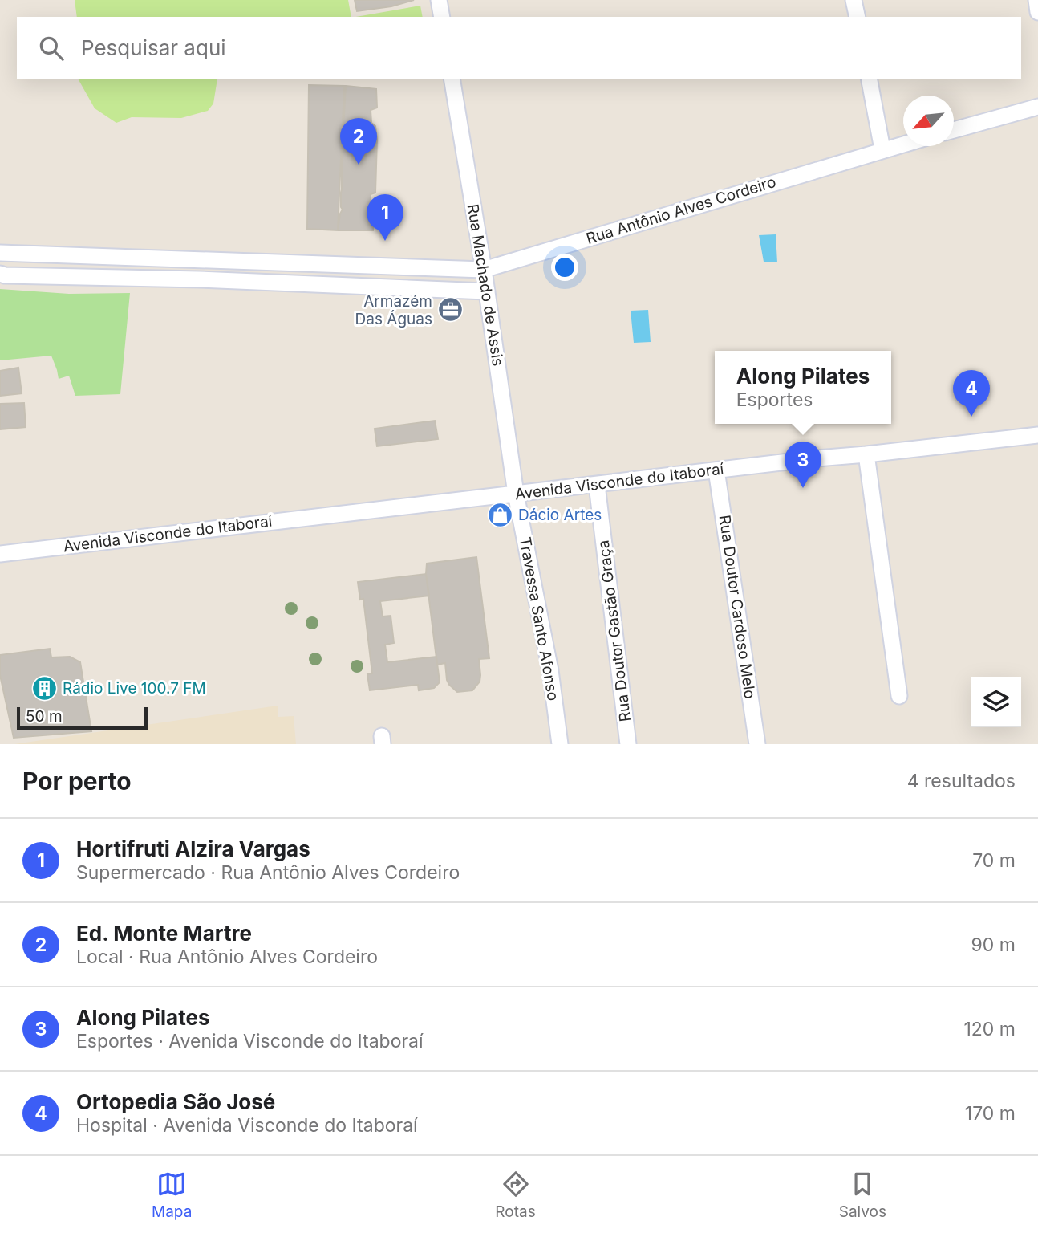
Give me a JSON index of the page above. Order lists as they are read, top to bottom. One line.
{"streets":{"street":["Rua Antônio Alves Cordeiro","Rua Machado de Assis","Avenida Visconde do Itaboraí","Rua Doutor Cardoso Melo","Travessa Santo Afonso","Rua Doutor Gastão Graça"]},"crossings":[["Rua Antônio Alves Cordeiro","Rua Machado de Assis"],["Rua Machado de Assis","Avenida Visconde do Itaboraí"],["Rua Machado de Assis","Travessa Santo Afonso"],["Avenida Visconde do Itaboraí","Rua Doutor Cardoso Melo"],["Avenida Visconde do Itaboraí","Travessa Santo Afonso"],["Avenida Visconde do Itaboraí","Rua Doutor Gastão Graça"]],"places":{"office":["Armazém Das Águas"],"shop":["Dácio Artes"],"building":["Rádio Live 100.7 FM"]},"scale_bar":"50 m","north":"bottom left","page":{"search":"Pesquisar aqui","pins":["2","1","4","3"],"popup":["Along Pilates","Esportes"],"scale":"50 m","heading":["Por perto","4 resultados"],"list":[{"mark":"1","name":"Hortifruti Alzira Vargas","note":"Supermercado · Rua Antônio Alves Cordeiro","value":"70 m"},{"mark":"2","name":"Ed. Monte Martre","note":"Local · Rua Antônio Alves Cordeiro","value":"90 m"},{"mark":"3","name":"Along Pilates","note":"Esportes · Avenida Visconde do Itaboraí","value":"120 m"},{"mark":"4","name":"Ortopedia São José","note":"Hospital · Avenida Visconde do Itaboraí","value":"170 m"}],"nav":["Mapa","Rotas","Salvos"]}}
